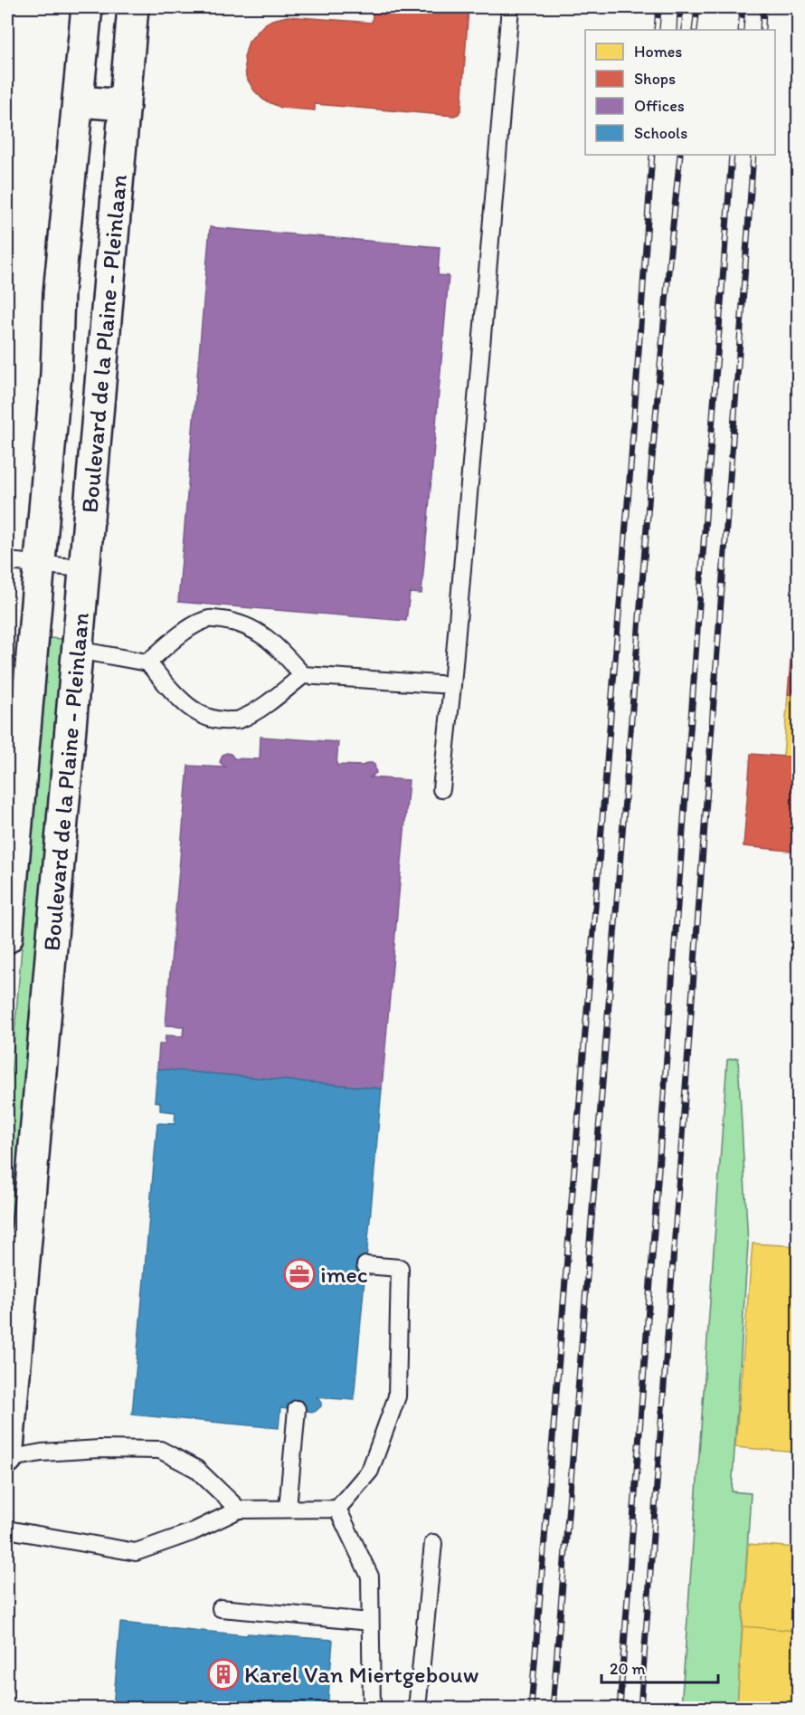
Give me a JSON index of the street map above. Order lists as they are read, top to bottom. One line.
{"streets":{"main road":["Boulevard de la Plaine - Pleinlaan"]},"places":{"office":["imec"],"building":["Karel Van Miertgebouw"]},"legend":["Homes","Shops","Offices","Schools"],"scale_bar":"20 m"}
